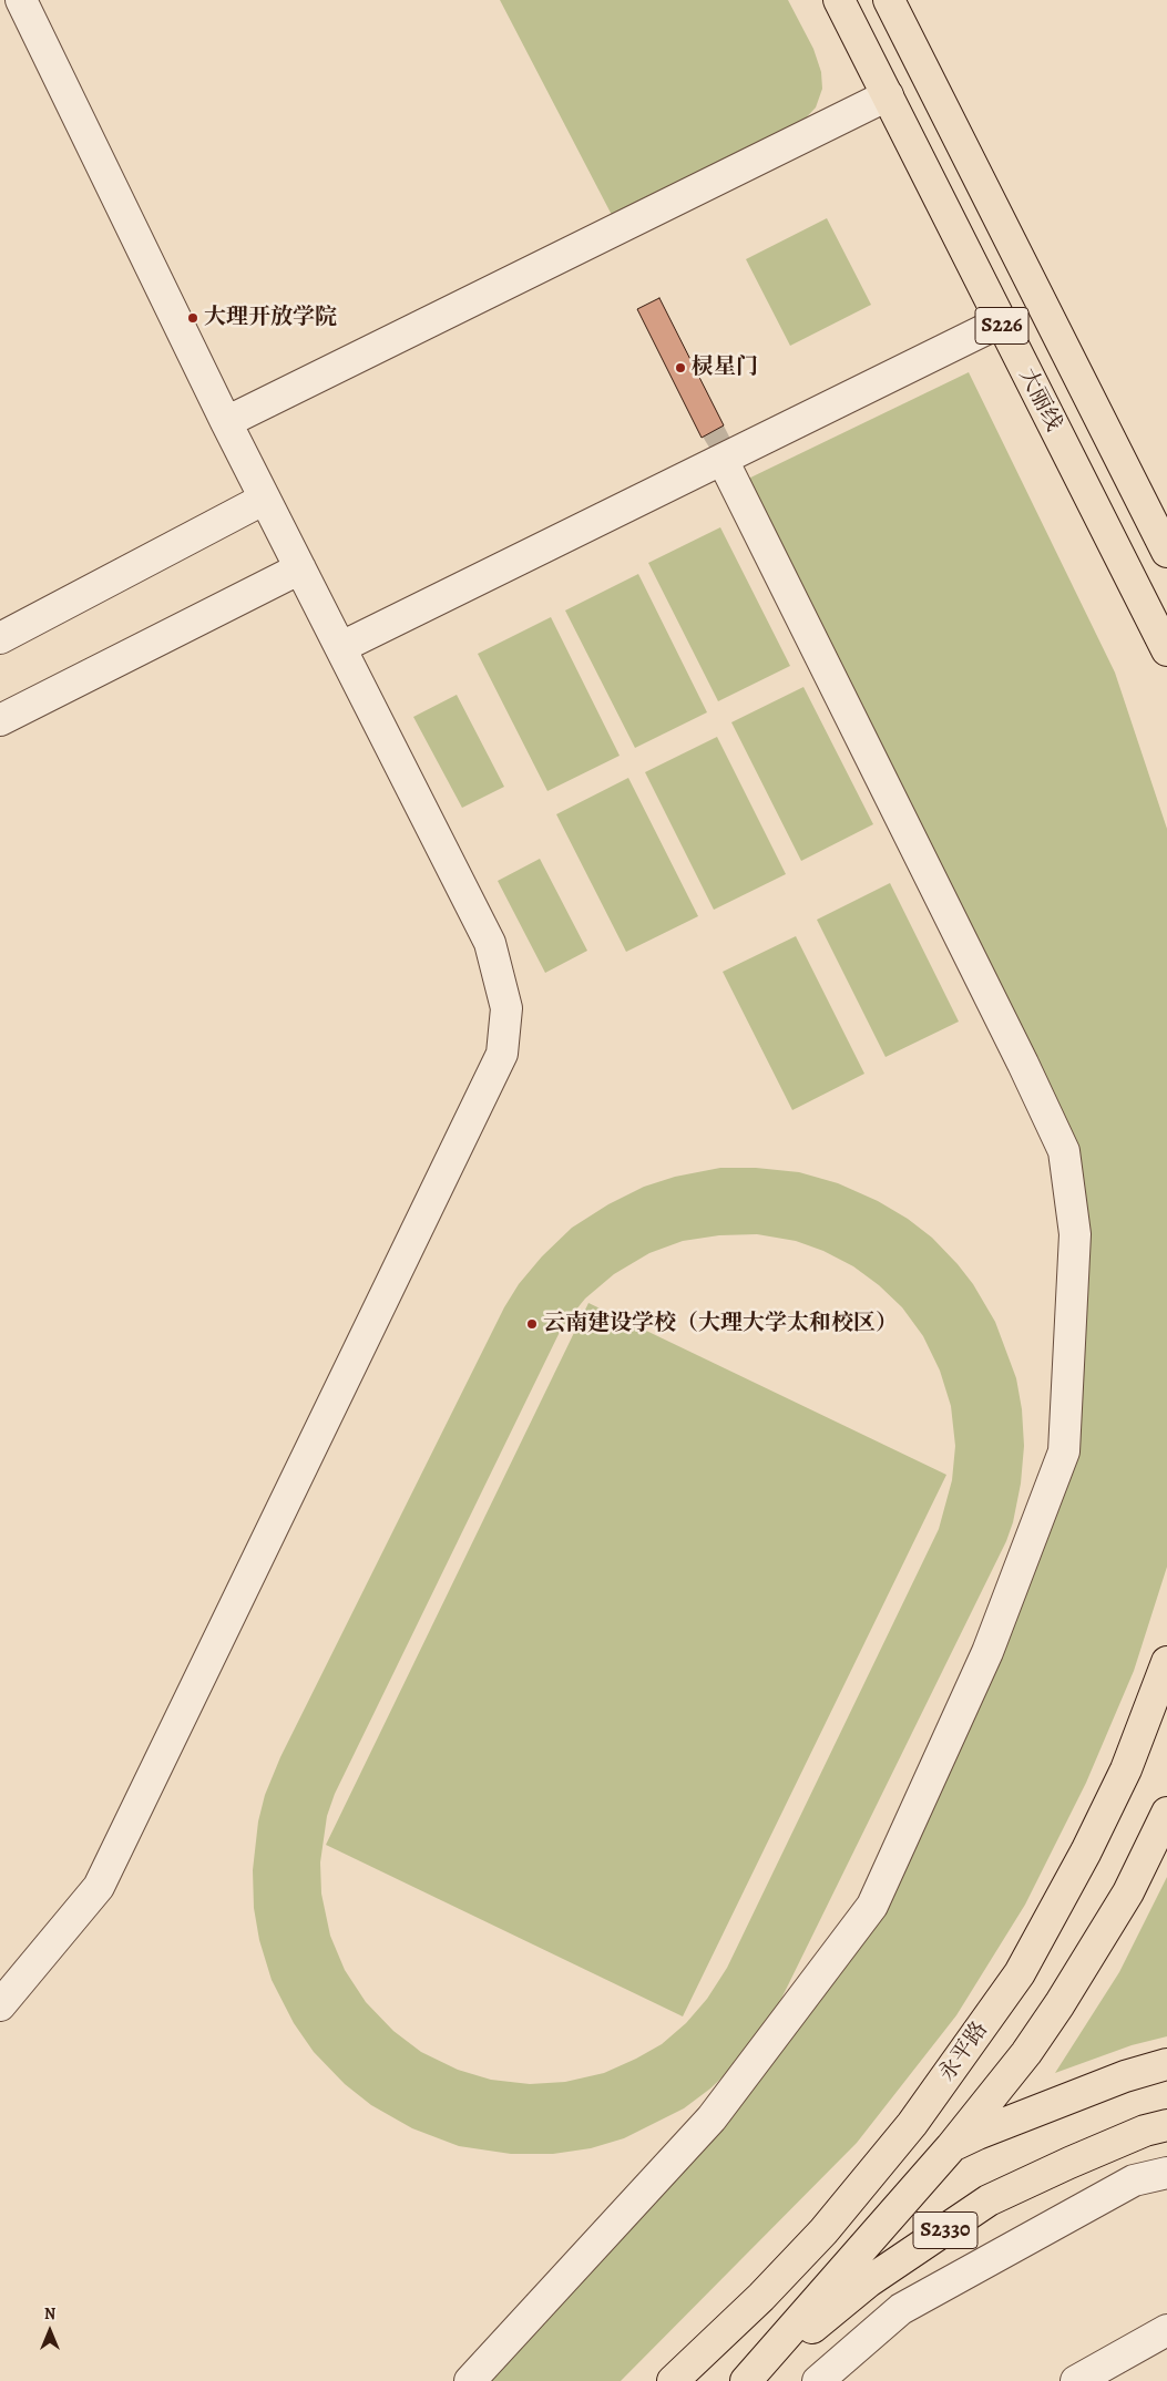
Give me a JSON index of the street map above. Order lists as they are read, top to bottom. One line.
{"streets":{"main road":["S226","大丽线","永平路","S2330"]},"places":["大理开放学院","棂星门","云南建设学校（大理大学太和校区）"],"north":"top"}
